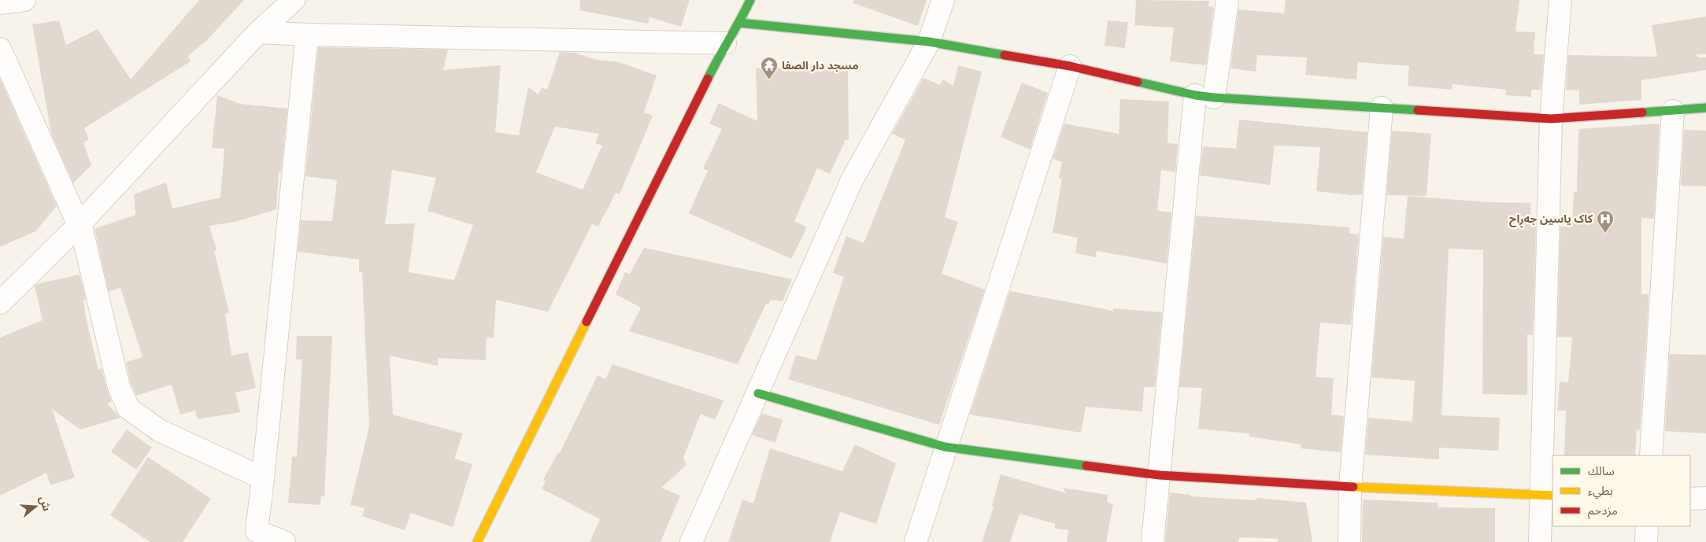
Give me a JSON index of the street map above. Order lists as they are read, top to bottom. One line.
{"places":{"temple":["مسجد دار الصفا"],"hospital":["کاک یاسین جەڕاح"]},"legend":["سالك","بطيء","مزدحم"],"north":"right"}
